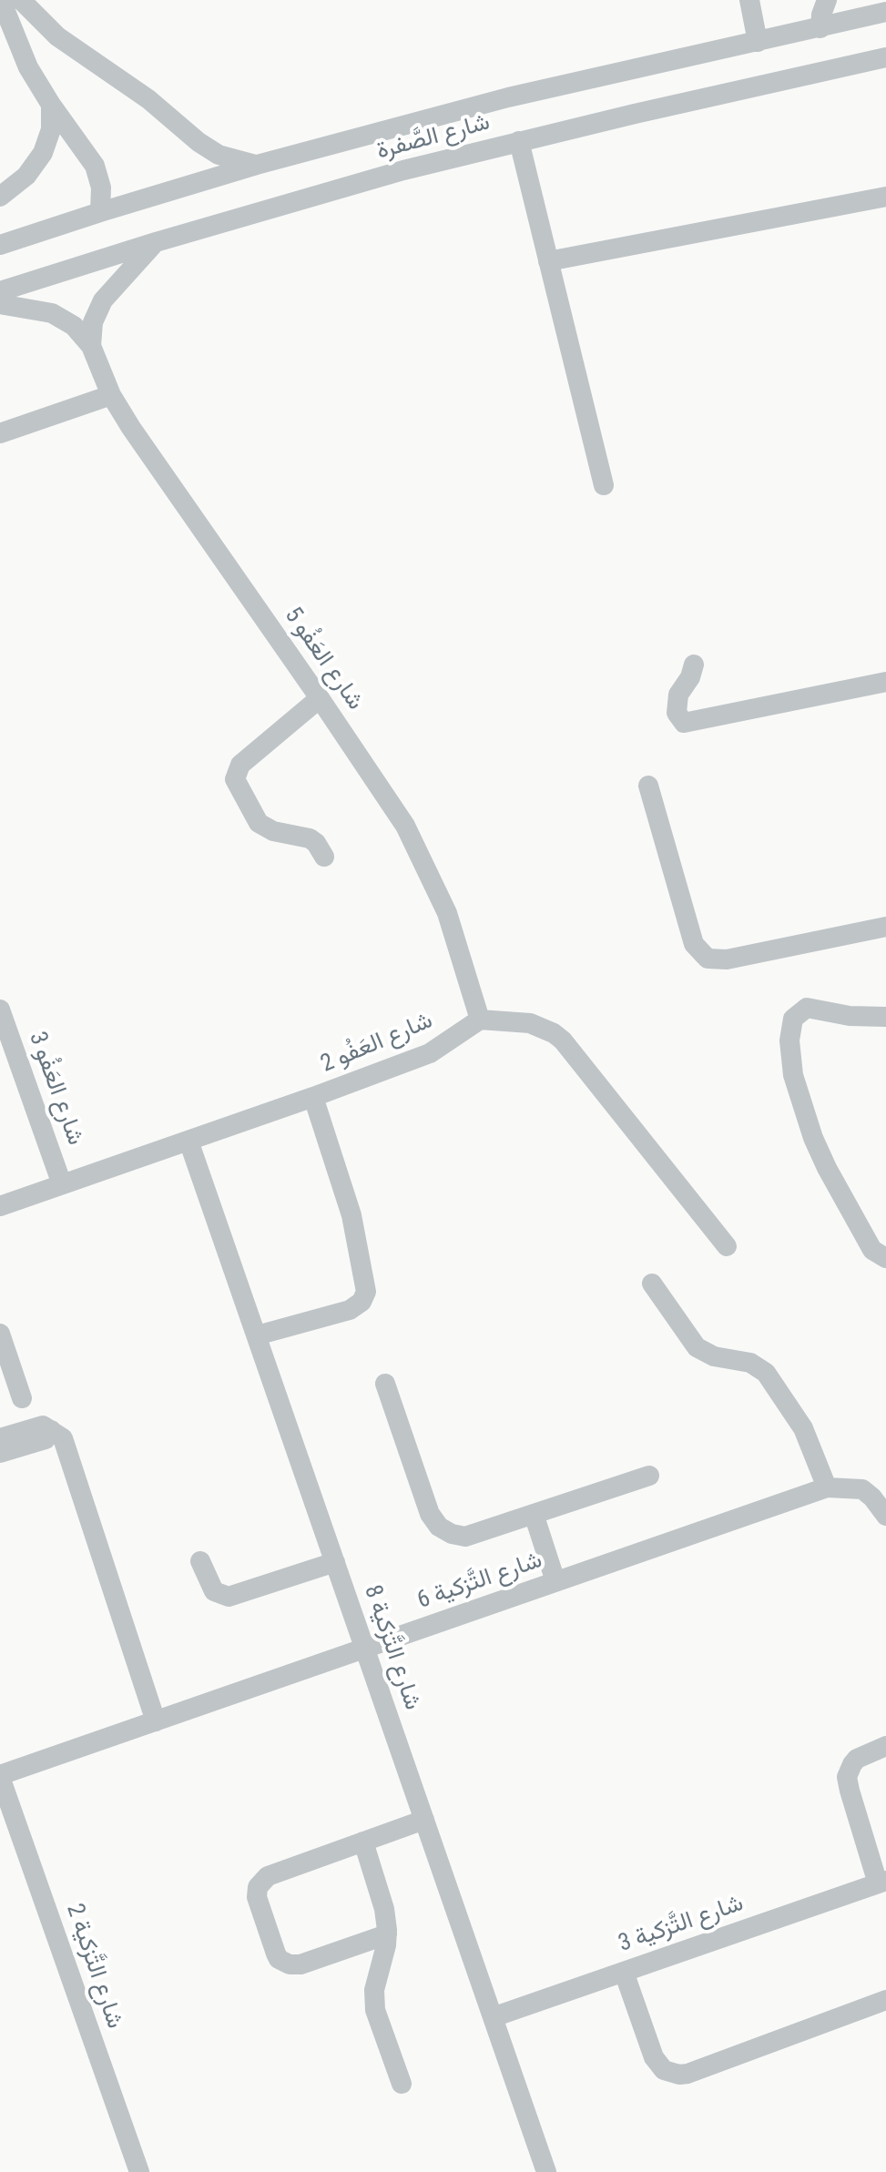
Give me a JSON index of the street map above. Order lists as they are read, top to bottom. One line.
{"streets":{"street":["شارع الصَّفرة","شارع العَفُو 5","شارع العَفُو 2","شارع العَفُو 3","شارع التَّزكية 6","شارع التَّزكية 8","شارع التَّزكية 3","شارع التَّزكية 2"]},"crossings":[["شارع العَفُو 5","شارع العَفُو 2"],["شارع العَفُو 2","شارع العَفُو 3"],["شارع العَفُو 2","شارع التَّزكية 8"],["شارع التَّزكية 6","شارع التَّزكية 8"],["شارع التَّزكية 6","شارع التَّزكية 2"],["شارع التَّزكية 8","شارع التَّزكية 3"]]}
